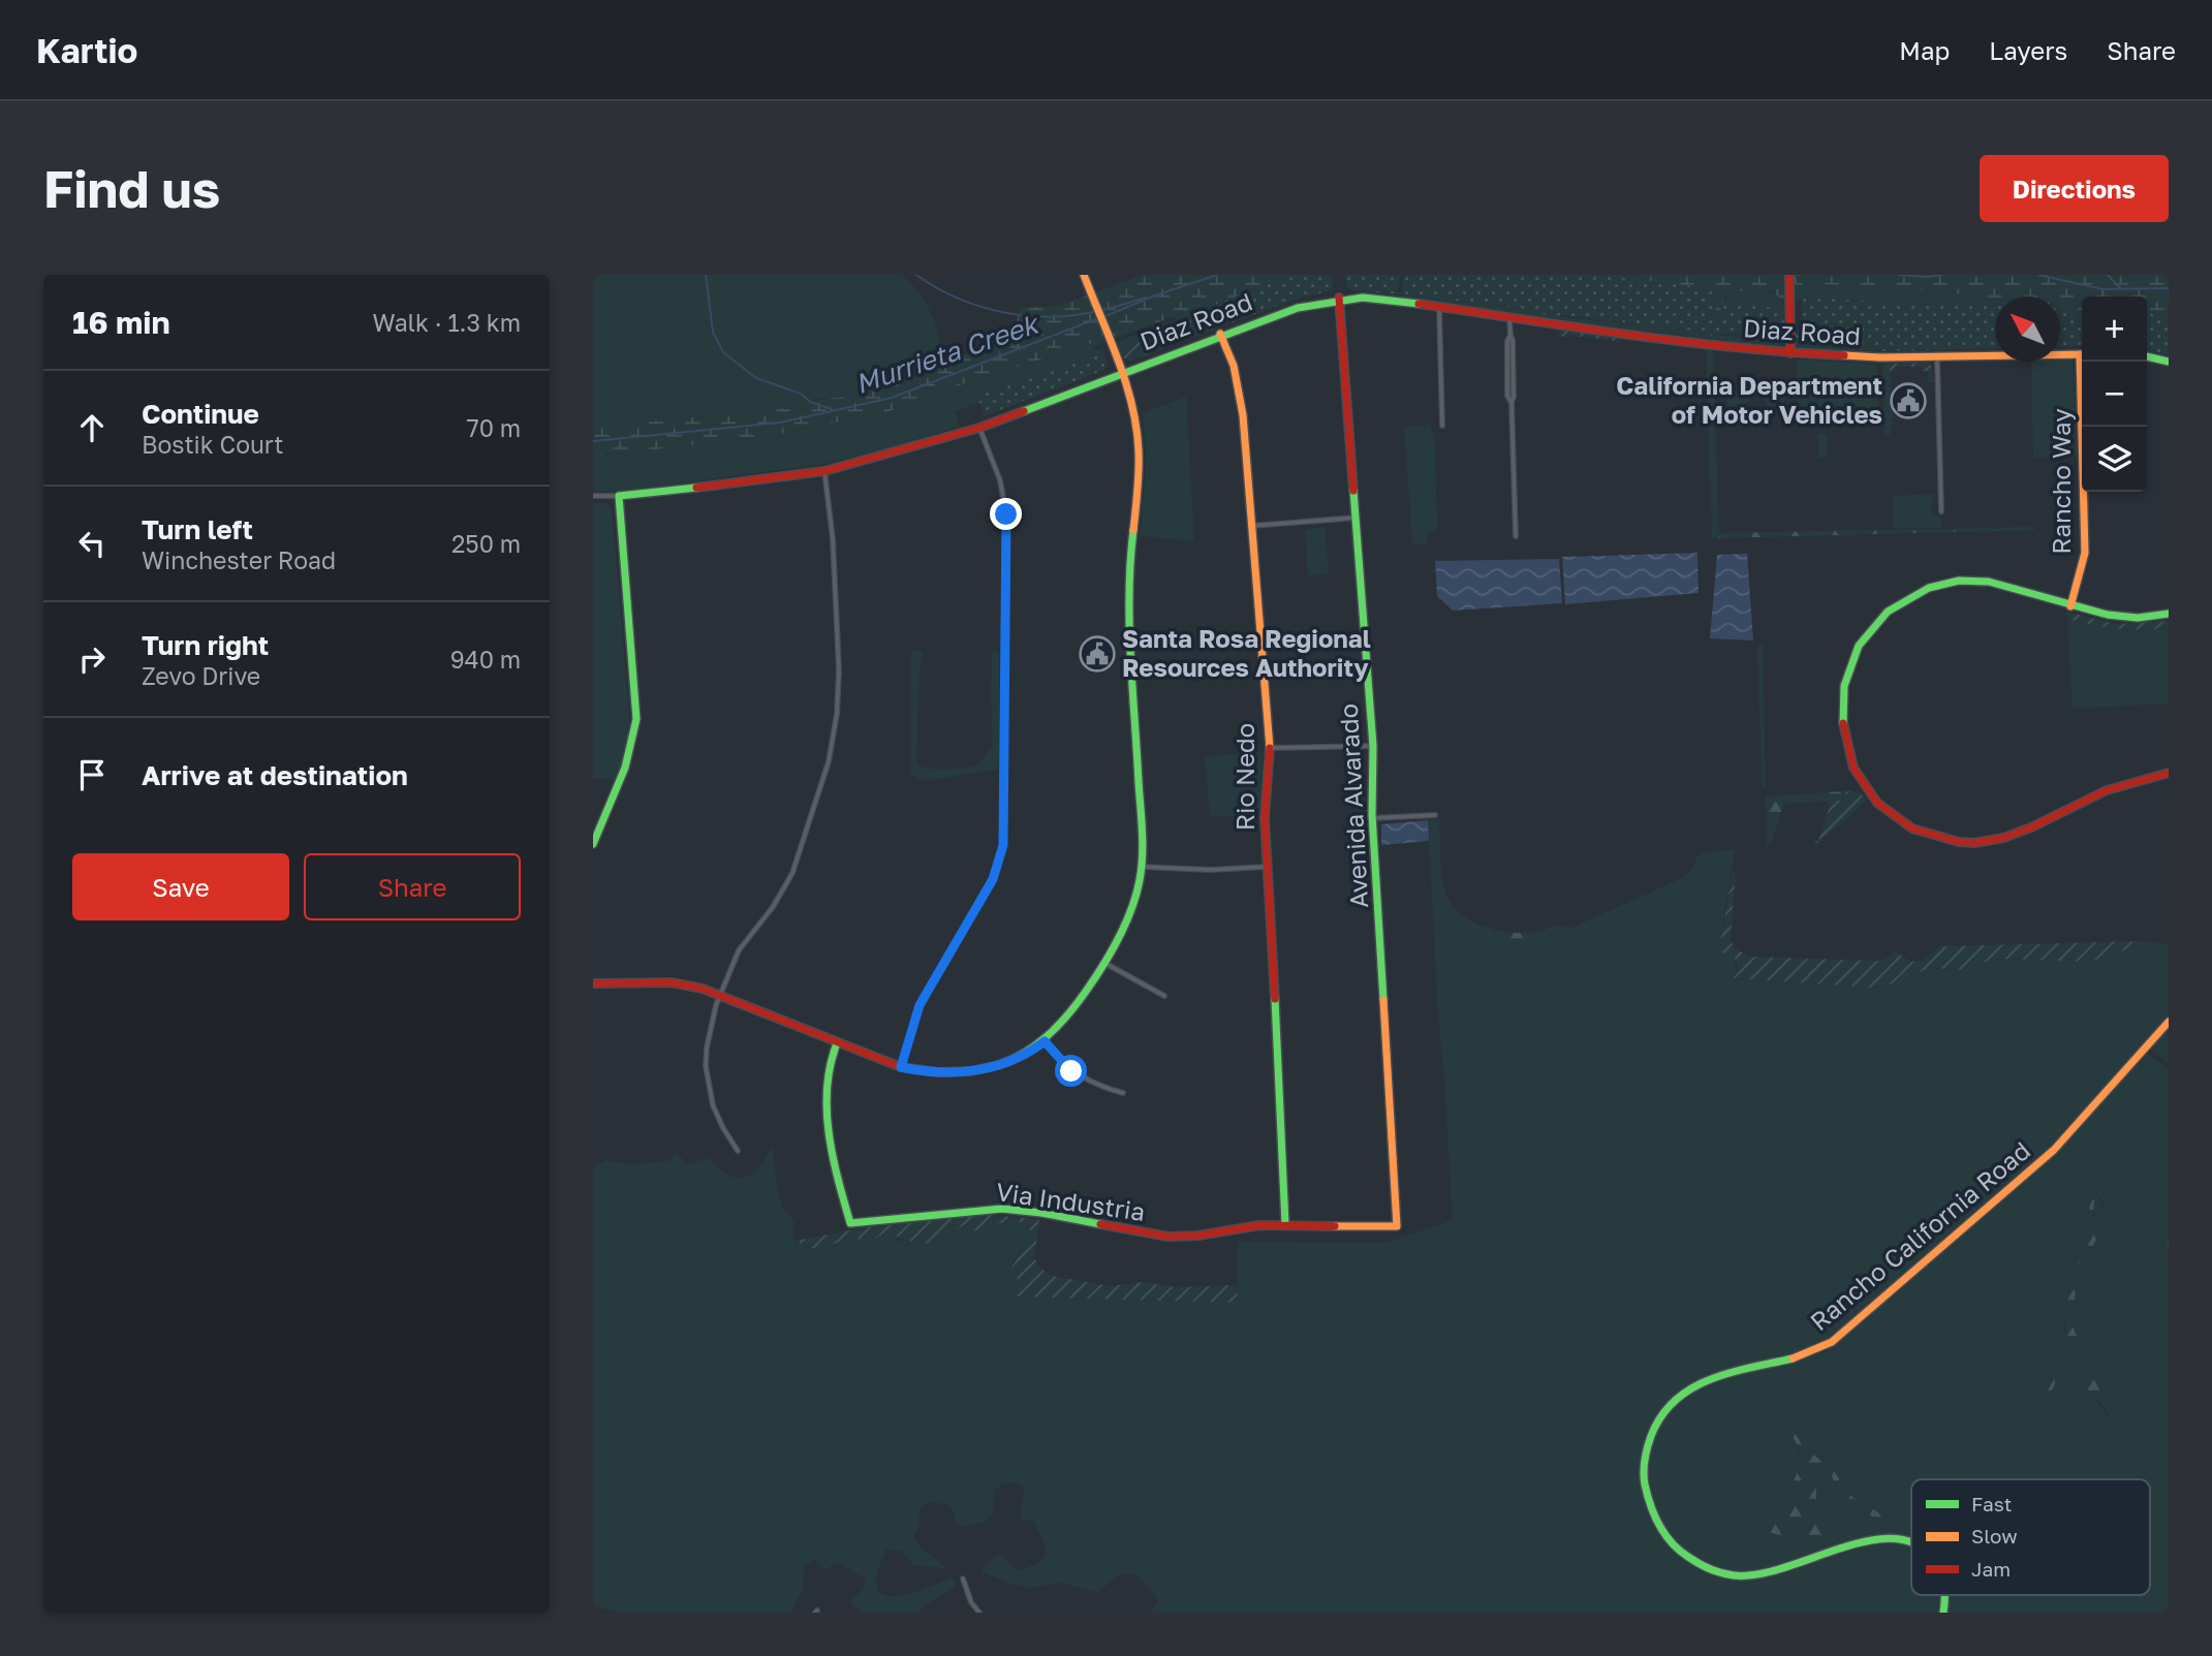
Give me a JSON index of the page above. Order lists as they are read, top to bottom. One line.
{"streets":{"street":["Diaz Road","Rancho Way","Rio Nedo","Avenida Alvarado","Via Industria","Rancho California Road"]},"crossings":[["Diaz Road","Rio Nedo"],["Diaz Road","Avenida Alvarado"],["Rio Nedo","Via Industria"],["Avenida Alvarado","Via Industria"]],"water":["Murrieta Creek"],"places":{"public building":["California Department of Motor Vehicles","Santa Rosa Regional Resources Authority"]},"legend":["Fast","Slow","Jam"],"north":"top left","page":{"header":"Kartio","nav":["Map","Layers","Share"],"buttons":["Directions",["Save","Share"]],"title":"Find us","heading":["16 min","Walk · 1.3 km"],"map_buttons":["+","−"],"list":[["Continue","Bostik Court","70 m"],["Turn left","Winchester Road","250 m"],["Turn right","Zevo Drive","940 m"],"Arrive at destination"]}}
